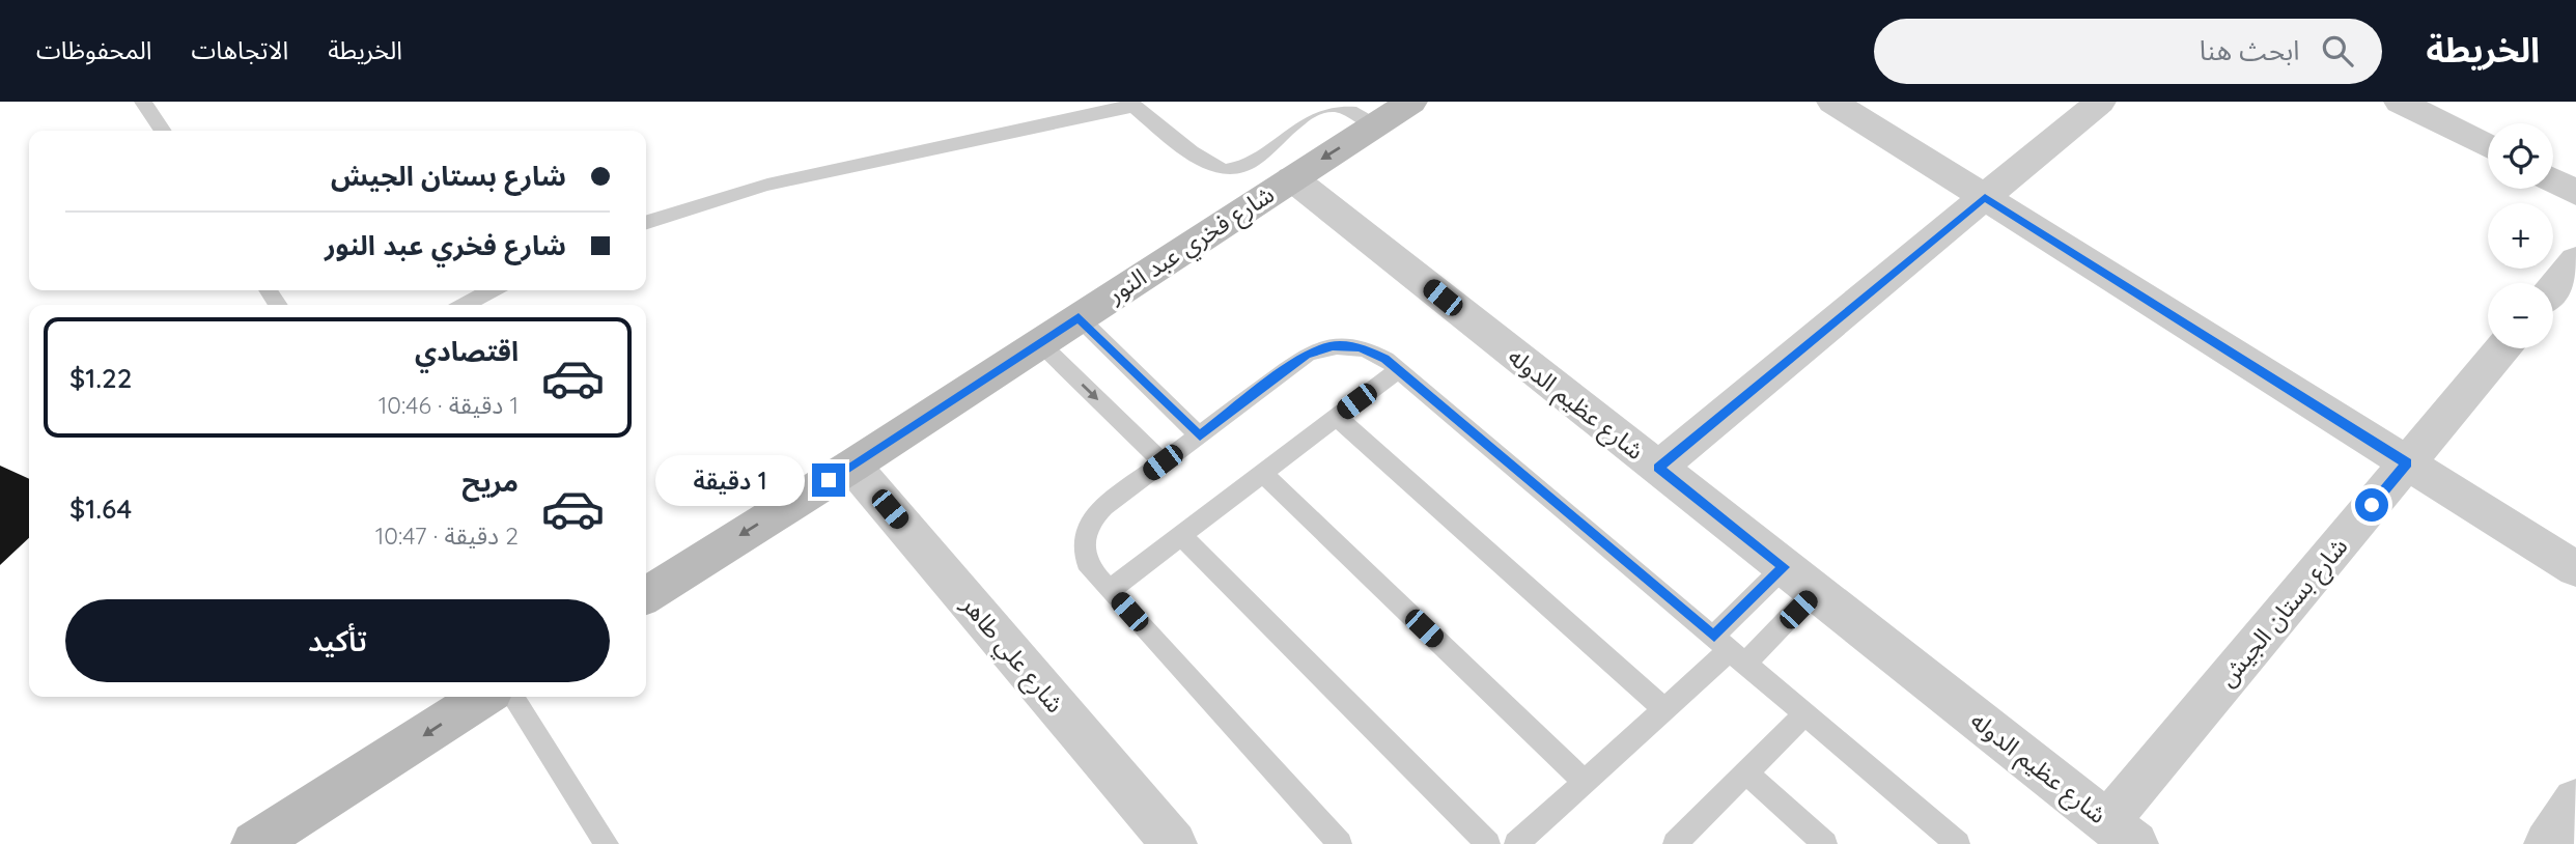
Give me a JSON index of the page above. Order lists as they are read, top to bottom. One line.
{"streets":{"main road":["شارع فخري عبد النور"],"street":["شارع عظيم الدوله","شارع بستان الجيش","شارع علي طاهر"]},"crossings":[["شارع فخري عبد النور","شارع عظيم الدوله"],["شارع فخري عبد النور","شارع علي طاهر"],["شارع عظيم الدوله","شارع بستان الجيش"]],"one_way":["شارع فخري عبد النور"],"page":{"header":"الخريطة","search":"ابحث هنا","nav":["الخريطة","الاتجاهات","المحفوظات"],"map_buttons":["+","−"],"banner":["شارع بستان الجيش","شارع فخري عبد النور"],"list":[{"name":"اقتصادي","note":"1 دقيقة · 10:46","value":"$1.22"},{"name":"مريح","note":"2 دقيقة · 10:47","value":"$1.64"}],"bubble":"1 دقيقة","buttons":"تأكيد"}}
